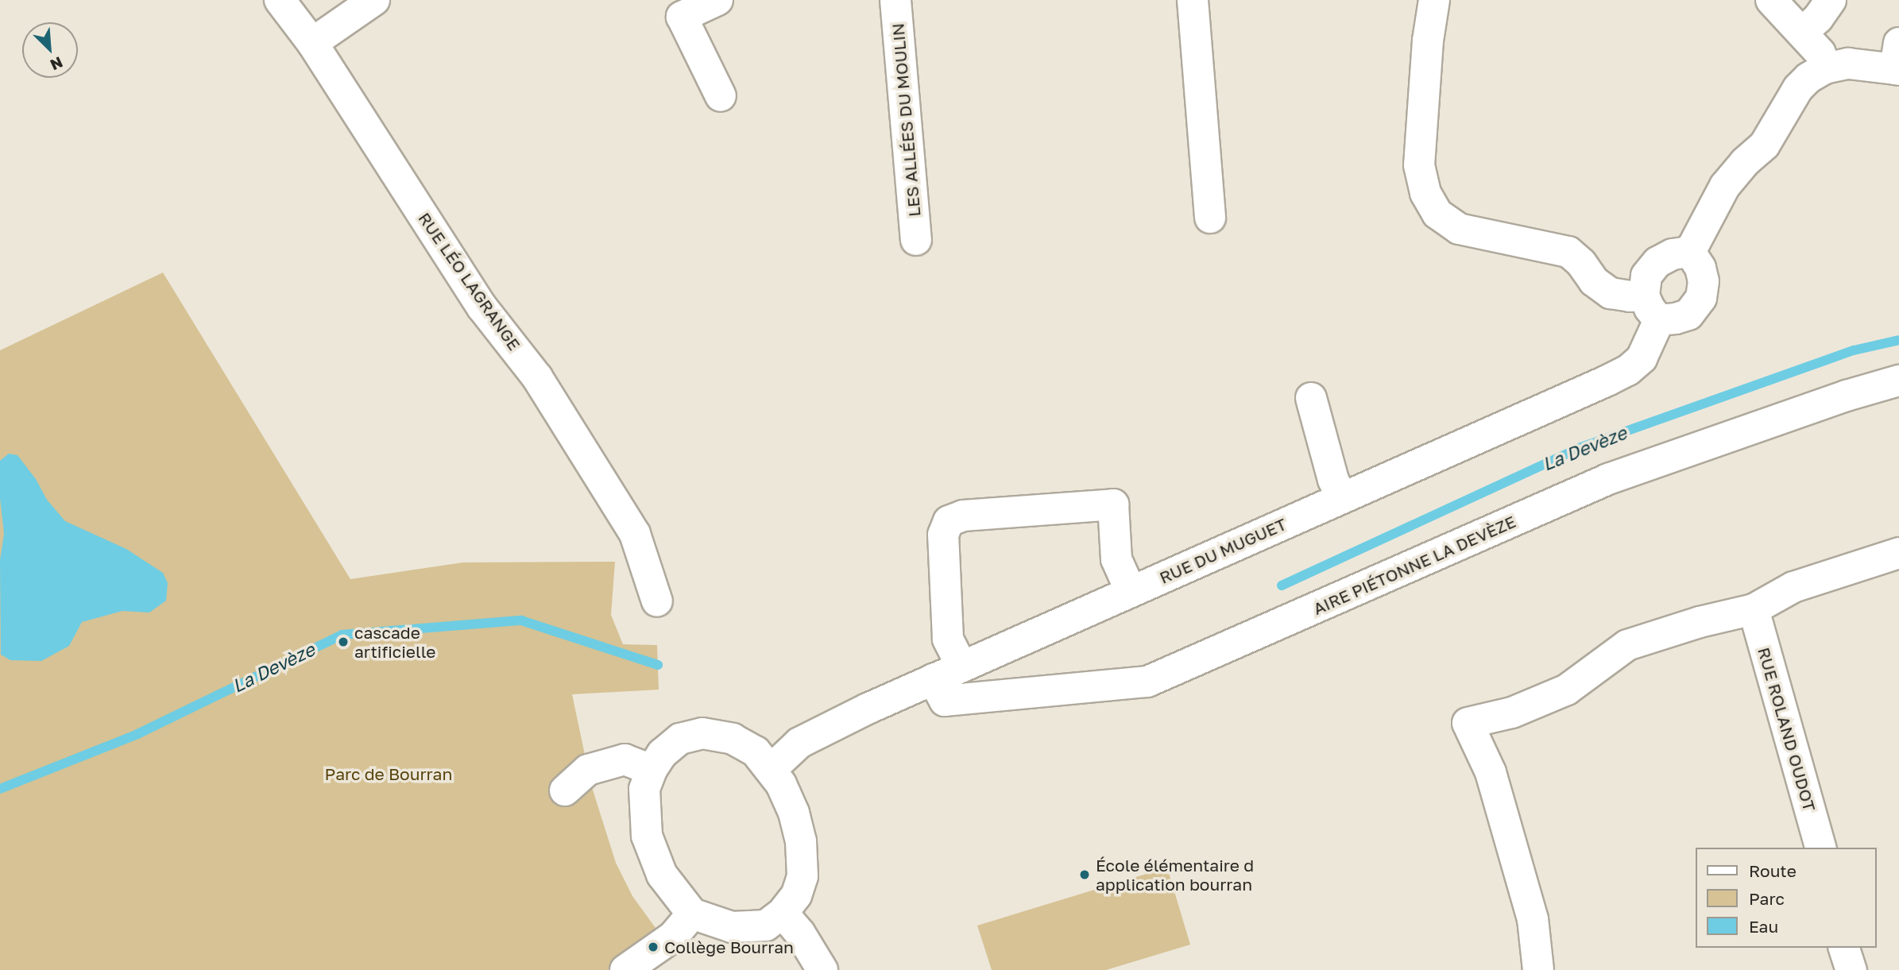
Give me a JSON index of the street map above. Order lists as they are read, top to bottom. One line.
{"streets":{"street":["LES ALLÉES DU MOULIN","RUE LÉO LAGRANGE","RUE DU MUGUET","AIRE PIÉTONNE LA DEVÈZE","RUE ROLAND OUDOT"]},"crossings":[["RUE DU MUGUET","AIRE PIÉTONNE LA DEVÈZE"]],"water":["La Devèze"],"parks":["Parc de Bourran"],"places":["cascade artificielle","École élémentaire d application bourran","Collège Bourran"],"legend":["Route","Parc","Eau"],"north":"bottom right"}
